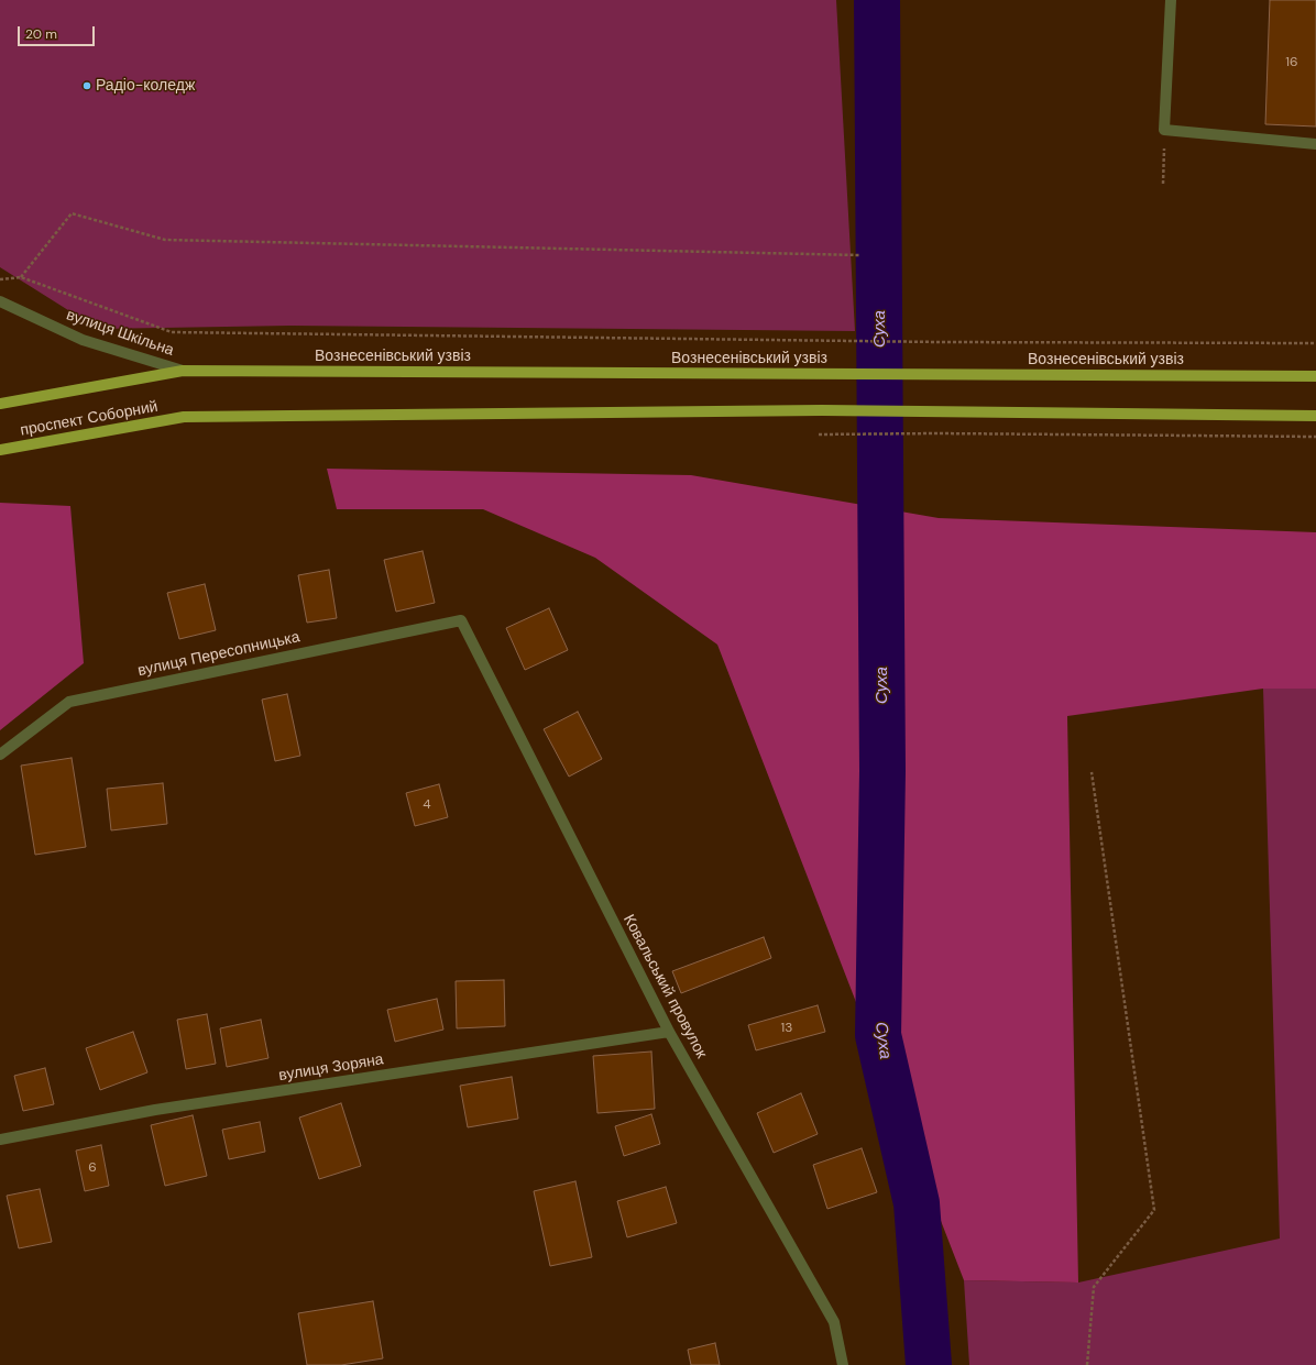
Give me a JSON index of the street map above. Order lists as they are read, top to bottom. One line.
{"streets":{"main road":["Вознесенівський узвіз","проспект Соборний"],"street":["вулиця Шкільна","вулиця Пересопницька","Ковальський провулок","вулиця Зоряна"]},"crossings":[["вулиця Шкільна","Вознесенівський узвіз"],["вулиця Шкільна","проспект Соборний"],["Вознесенівський узвіз","проспект Соборний"],["вулиця Пересопницька","Ковальський провулок"],["Ковальський провулок","вулиця Зоряна"]],"water":["Суха"],"places":["Радіо-коледж"],"house_numbers":["16","4","13","6"],"scale_bar":"20 m"}
